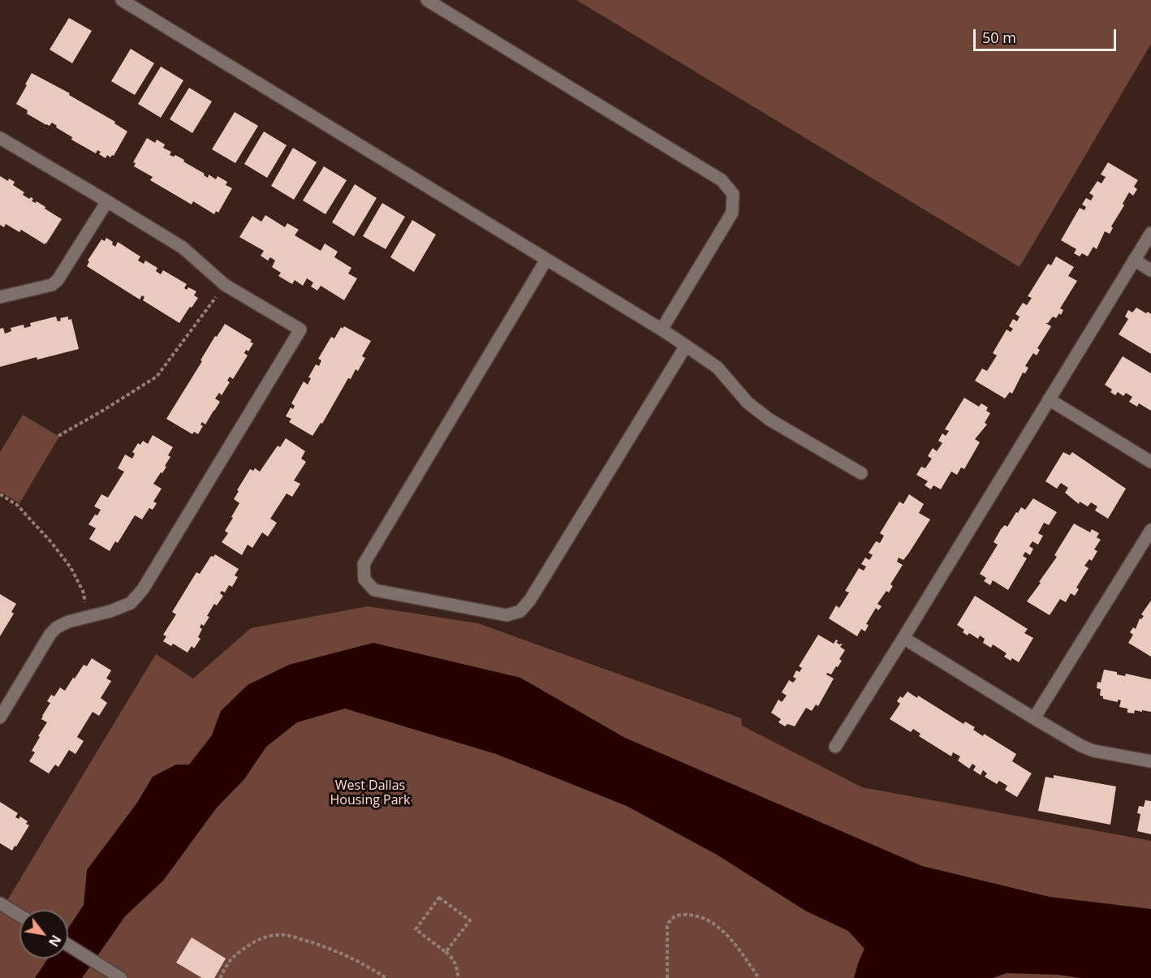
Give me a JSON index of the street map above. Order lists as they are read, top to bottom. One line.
{"parks":["West Dallas Housing Park"],"scale_bar":"50 m","north":"bottom right"}
